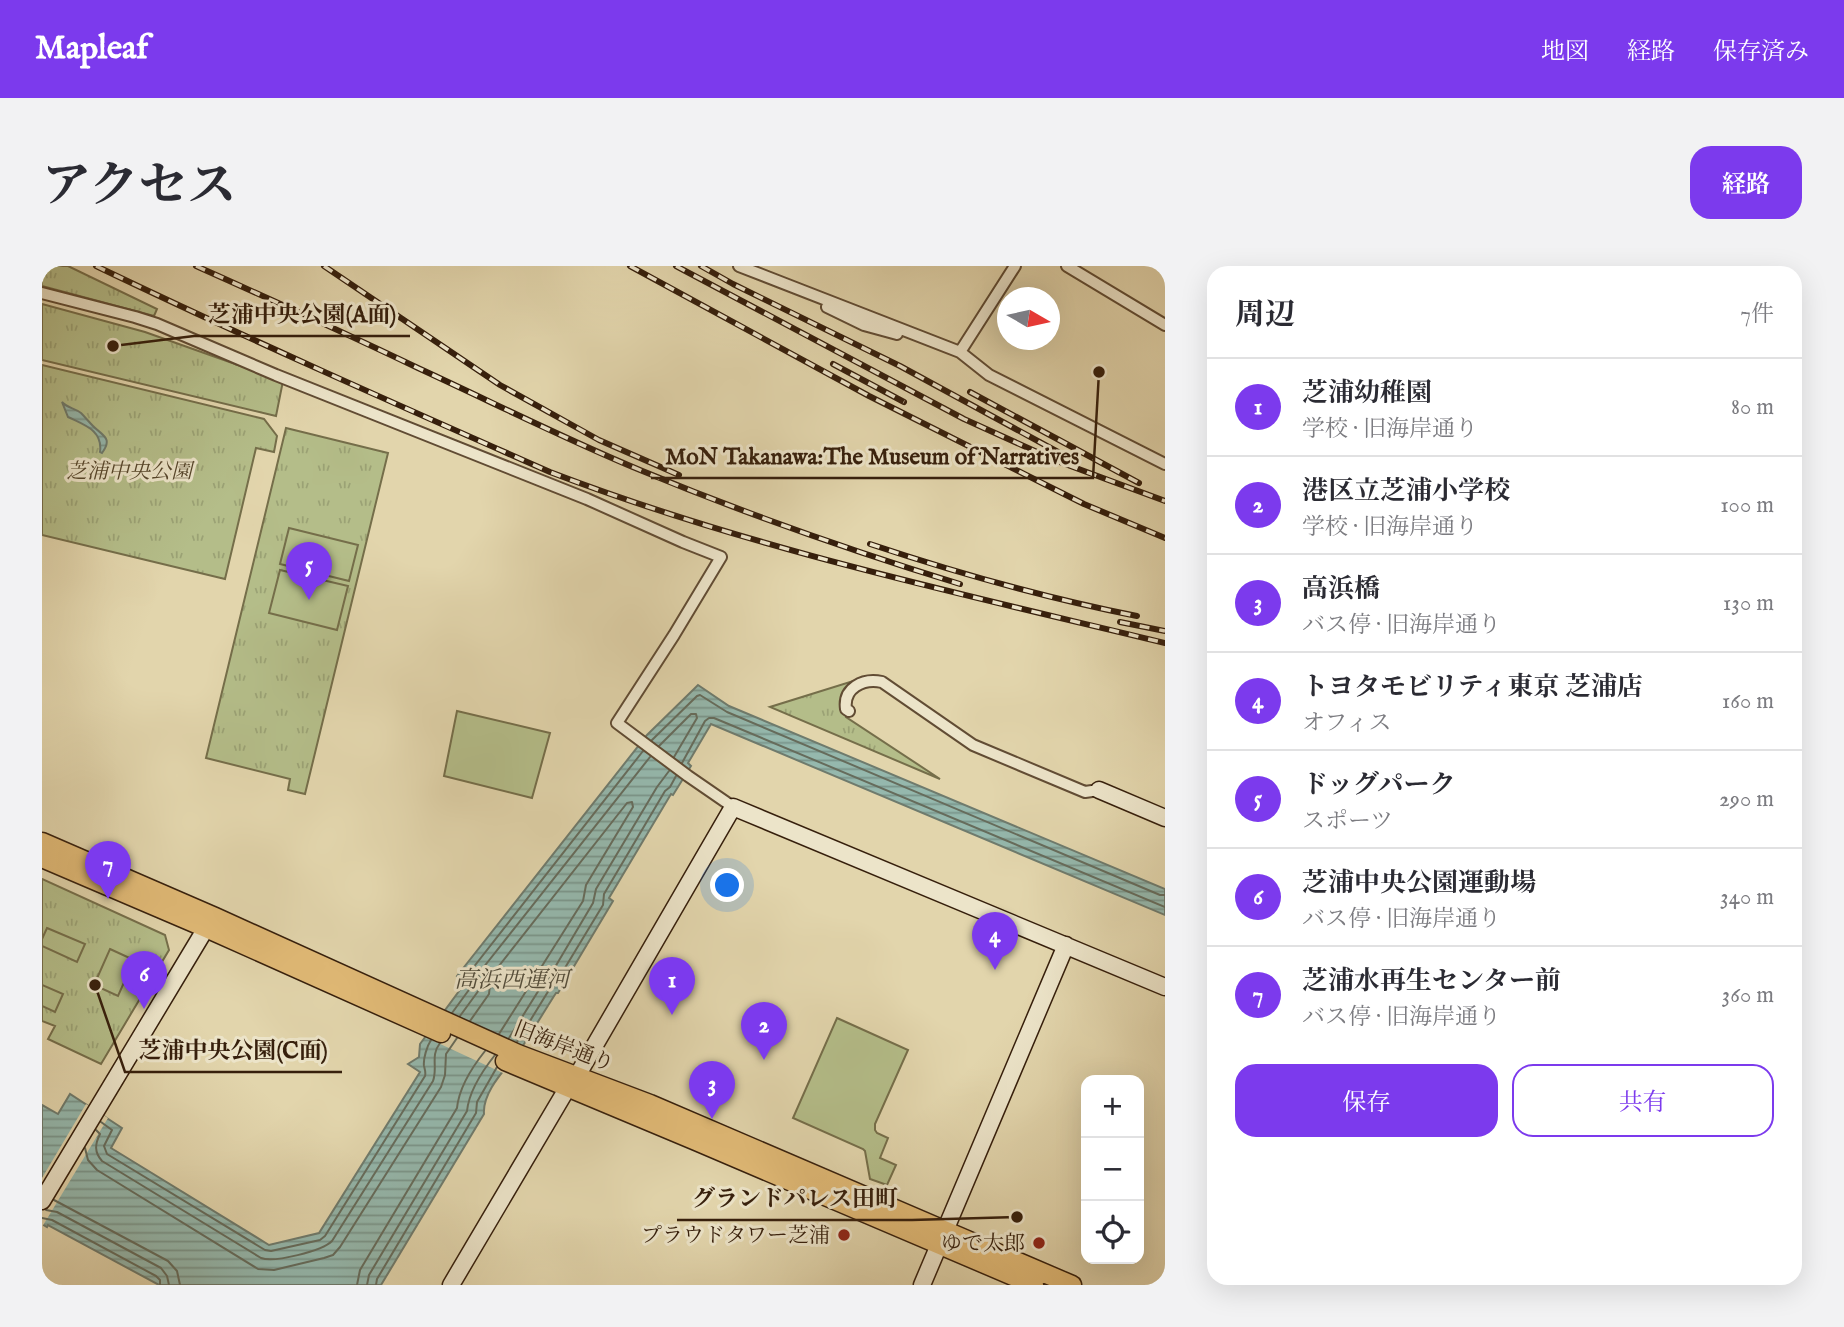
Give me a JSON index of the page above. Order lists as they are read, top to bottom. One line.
{"streets":{"main road":["旧海岸通り"]},"water":["高浜西運河"],"parks":["芝浦中央公園"],"places":["芝浦中央公園(A面)","MoN Takanawa:The Museum of Narratives","芝浦中央公園(C面)","グランドパレス田町","プラウドタワー芝浦","ゆで太郎"],"north":"right","page":{"header":"Mapleaf","nav":["地図","経路","保存済み"],"title":"アクセス","buttons":["経路",["保存","共有"]],"heading":["周辺","7件"],"list":[{"mark":"1","name":"芝浦幼稚園","note":"学校 · 旧海岸通り","value":"80 m"},{"mark":"2","name":"港区立芝浦小学校","note":"学校 · 旧海岸通り","value":"100 m"},{"mark":"3","name":"高浜橋","note":"バス停 · 旧海岸通り","value":"130 m"},{"mark":"4","name":"トヨタモビリティ東京 芝浦店","note":"オフィス","value":"160 m"},{"mark":"5","name":"ドッグパーク","note":"スポーツ","value":"290 m"},{"mark":"6","name":"芝浦中央公園運動場","note":"バス停 · 旧海岸通り","value":"340 m"},{"mark":"7","name":"芝浦水再生センター前","note":"バス停 · 旧海岸通り","value":"360 m"}],"pins":["5","7","4","6","1","2","3"],"map_buttons":["+","−"]}}
